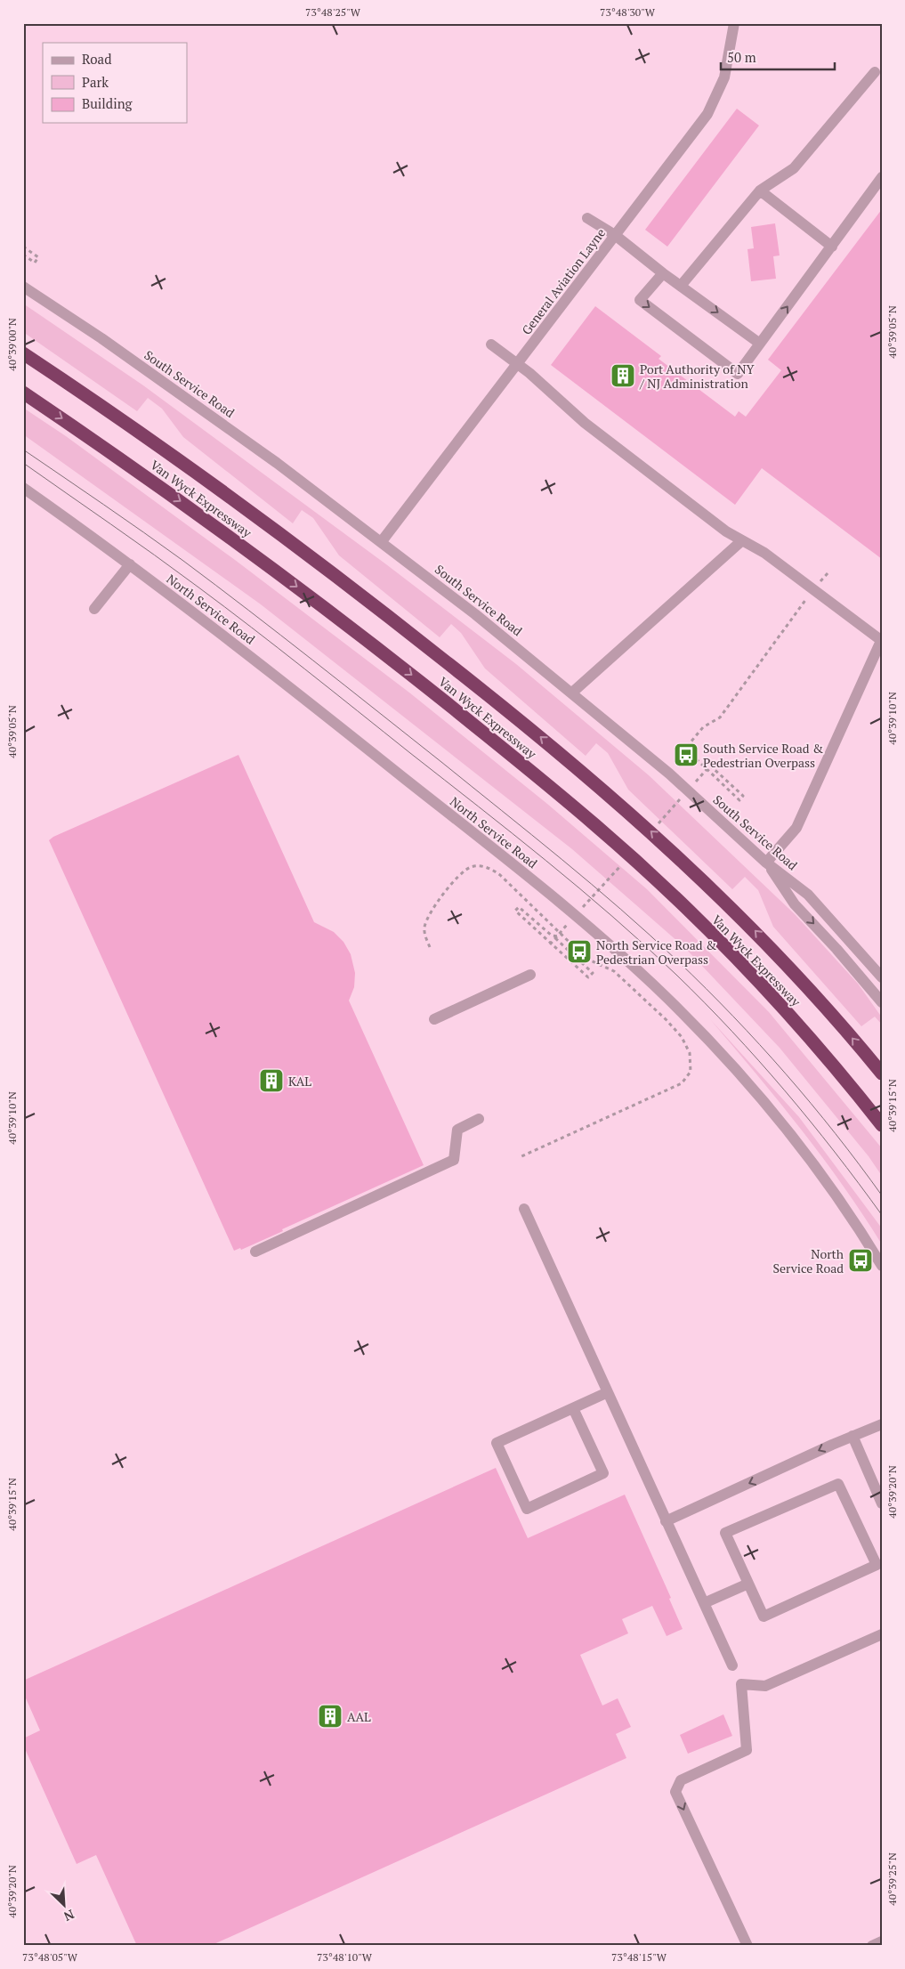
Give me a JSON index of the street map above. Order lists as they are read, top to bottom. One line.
{"streets":{"highway":["Van Wyck Expressway"],"street":["General Aviation Layne","South Service Road","North Service Road"]},"crossings":[["General Aviation Layne","South Service Road"]],"places":{"building":["Port Authority of NY / NJ Administration","KAL","AAL"],"bus stop":["South Service Road & Pedestrian Overpass","North Service Road & Pedestrian Overpass","North Service Road"]},"legend":["Road","Park","Building"],"scale_bar":"50 m","north":"bottom right","coordinates":["73°48'25\"W","73°48'30\"W","40°39'05\"N","40°39'00\"N","40°39'10\"N","40°39'15\"N","40°39'20\"N","40°39'25\"N","73°48'05\"W","73°48'10\"W","73°48'15\"W"]}
